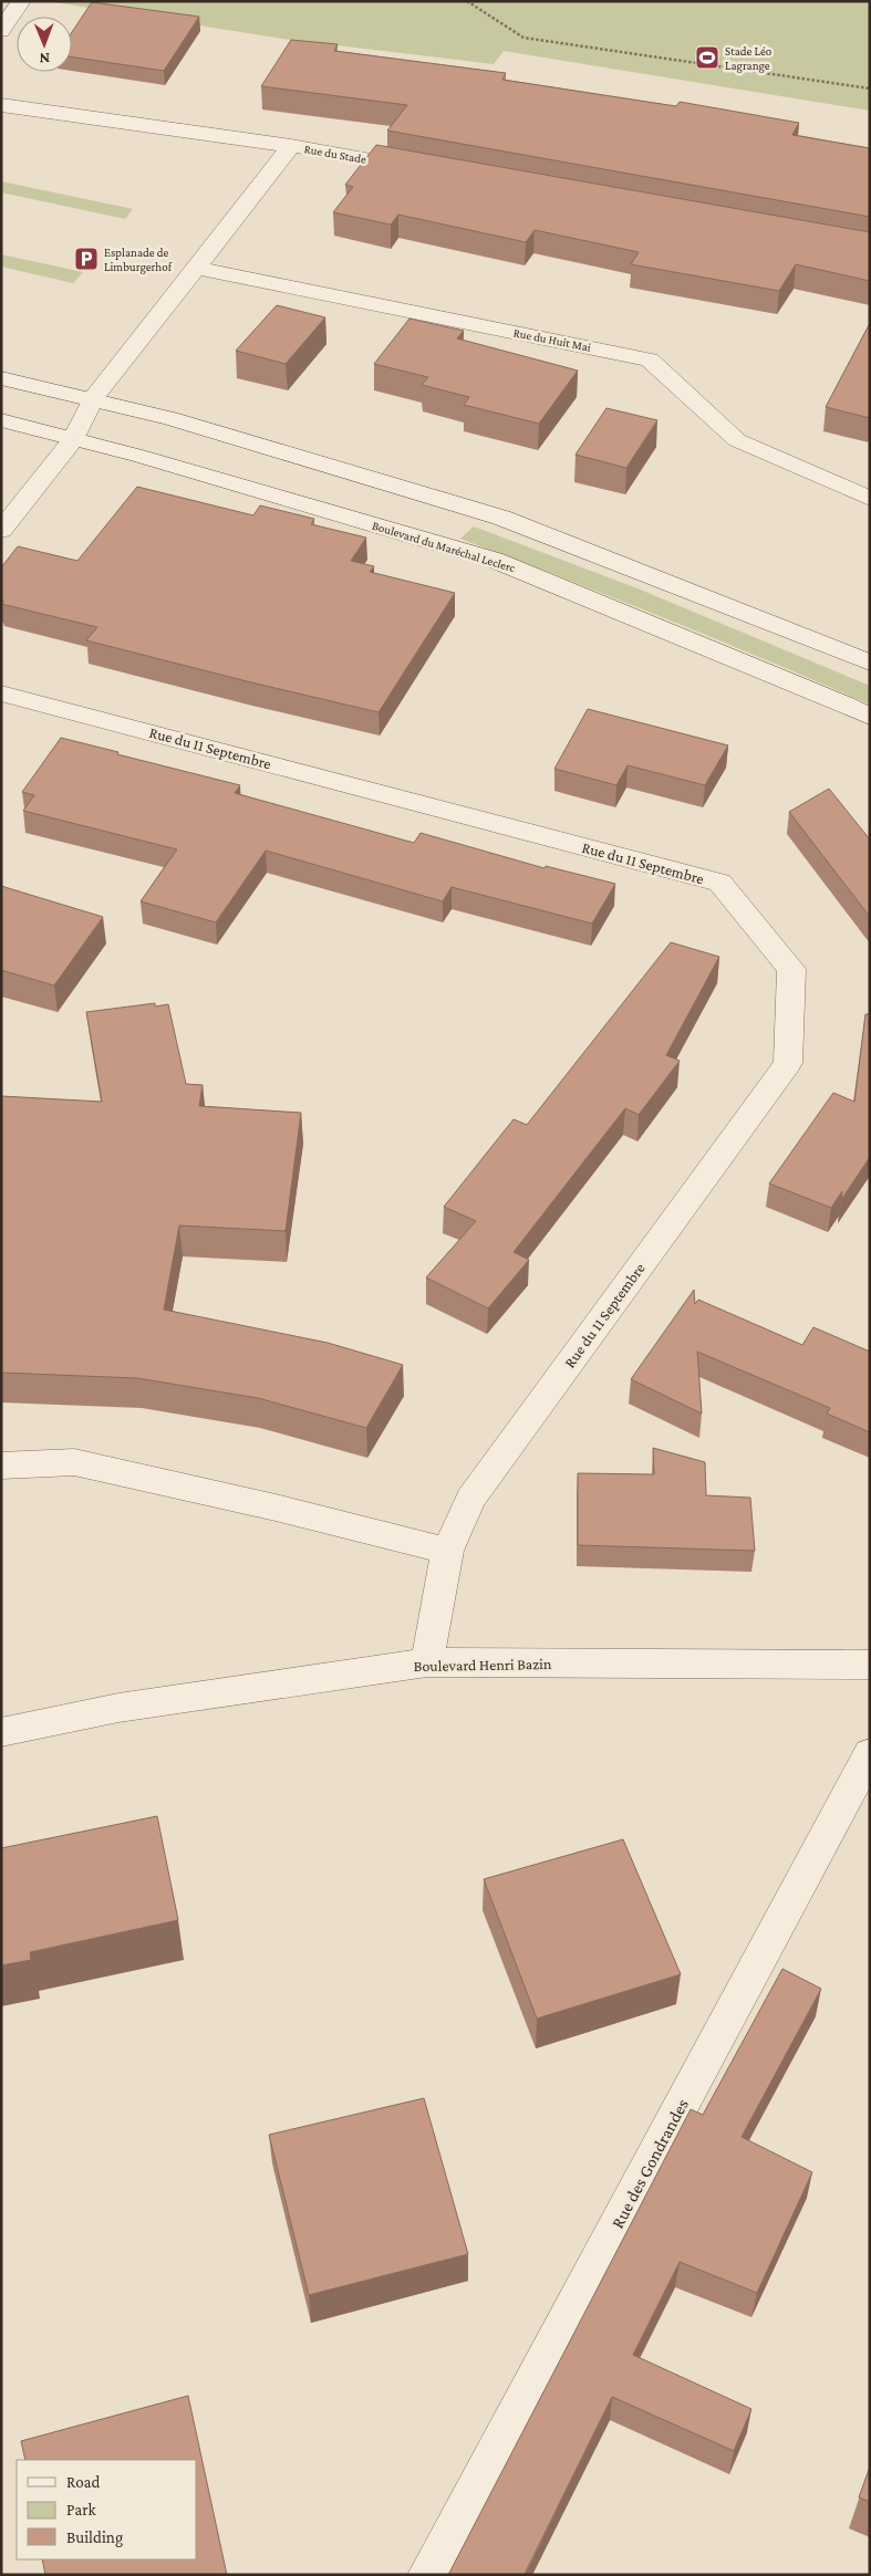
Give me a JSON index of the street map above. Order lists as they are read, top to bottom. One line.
{"streets":{"street":["Rue du Stade","Rue du Huit Mai","Boulevard du Maréchal Leclerc","Rue du 11 Septembre","Boulevard Henri Bazin","Rue des Gondrandes"]},"crossings":[["Rue du Stade","Rue du Huit Mai"],["Rue du Stade","Boulevard du Maréchal Leclerc"],["Rue du 11 Septembre","Boulevard Henri Bazin"]],"places":{"sports":["Stade Léo Lagrange"],"parking":["Esplanade de Limburgerhof"]},"legend":["Road","Park","Building"],"north":"bottom"}
